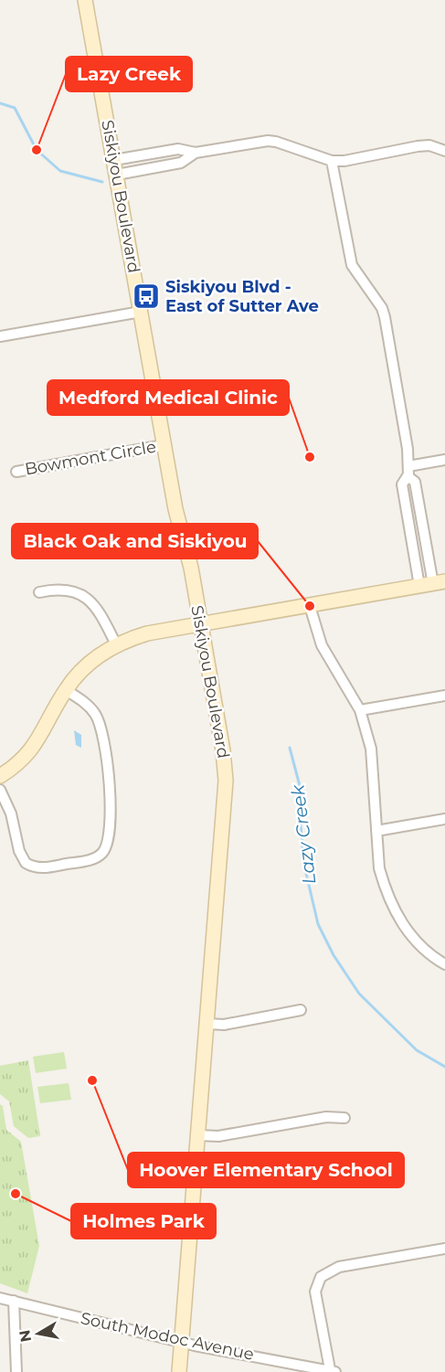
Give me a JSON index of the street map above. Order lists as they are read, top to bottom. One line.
{"streets":{"street":["Siskiyou Boulevard","Bowmont Circle","South Modoc Avenue"]},"crossings":[["Siskiyou Boulevard","Bowmont Circle"],["Siskiyou Boulevard","South Modoc Avenue"]],"water":["Lazy Creek"],"places":{"other":["Lazy Creek","Medford Medical Clinic","Black Oak and Siskiyou","Hoover Elementary School","Holmes Park"],"bus stop":["Siskiyou Blvd - East of Sutter Ave"]},"north":"left"}
